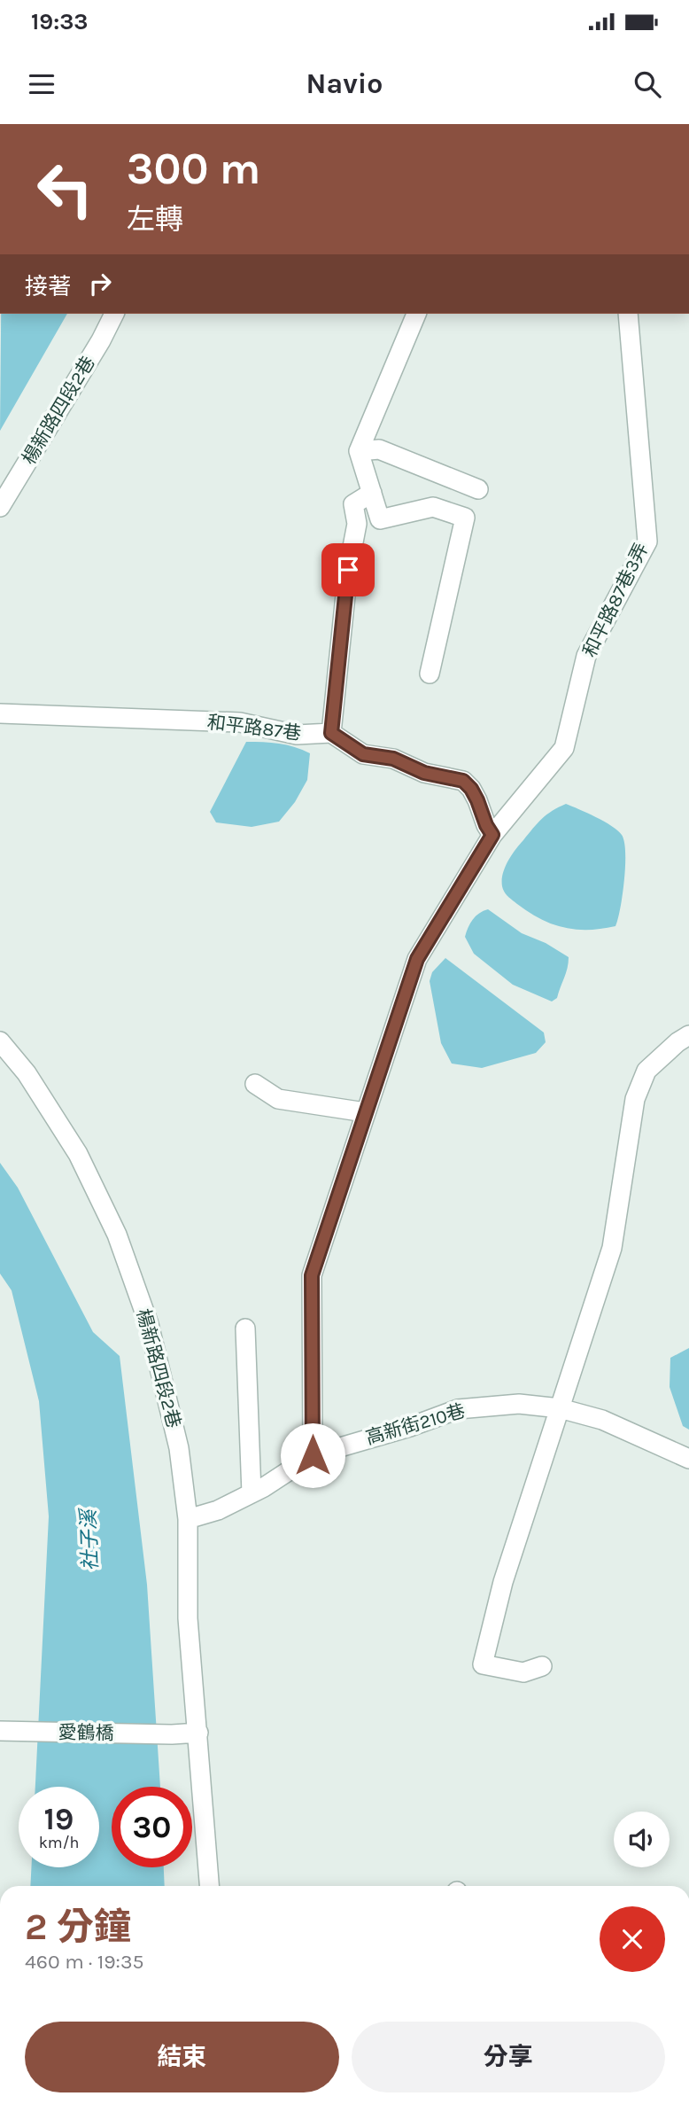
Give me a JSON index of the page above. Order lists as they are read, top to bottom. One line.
{"streets":{"street":["楊新路四段2巷","和平路87巷3弄","和平路87巷","高新街210巷","愛鶴橋"]},"crossings":[["楊新路四段2巷","高新街210巷"],["楊新路四段2巷","愛鶴橋"],["和平路87巷3弄","高新街210巷"]],"water":["社子溪"],"page":{"status":"19:33","header":"Navio","turn":["300 m","左轉"],"then":"接著","speed":"19 km/h","limit":"30","heading":["2 分鐘","460 m · 19:35"],"buttons":["結束","分享"]}}
